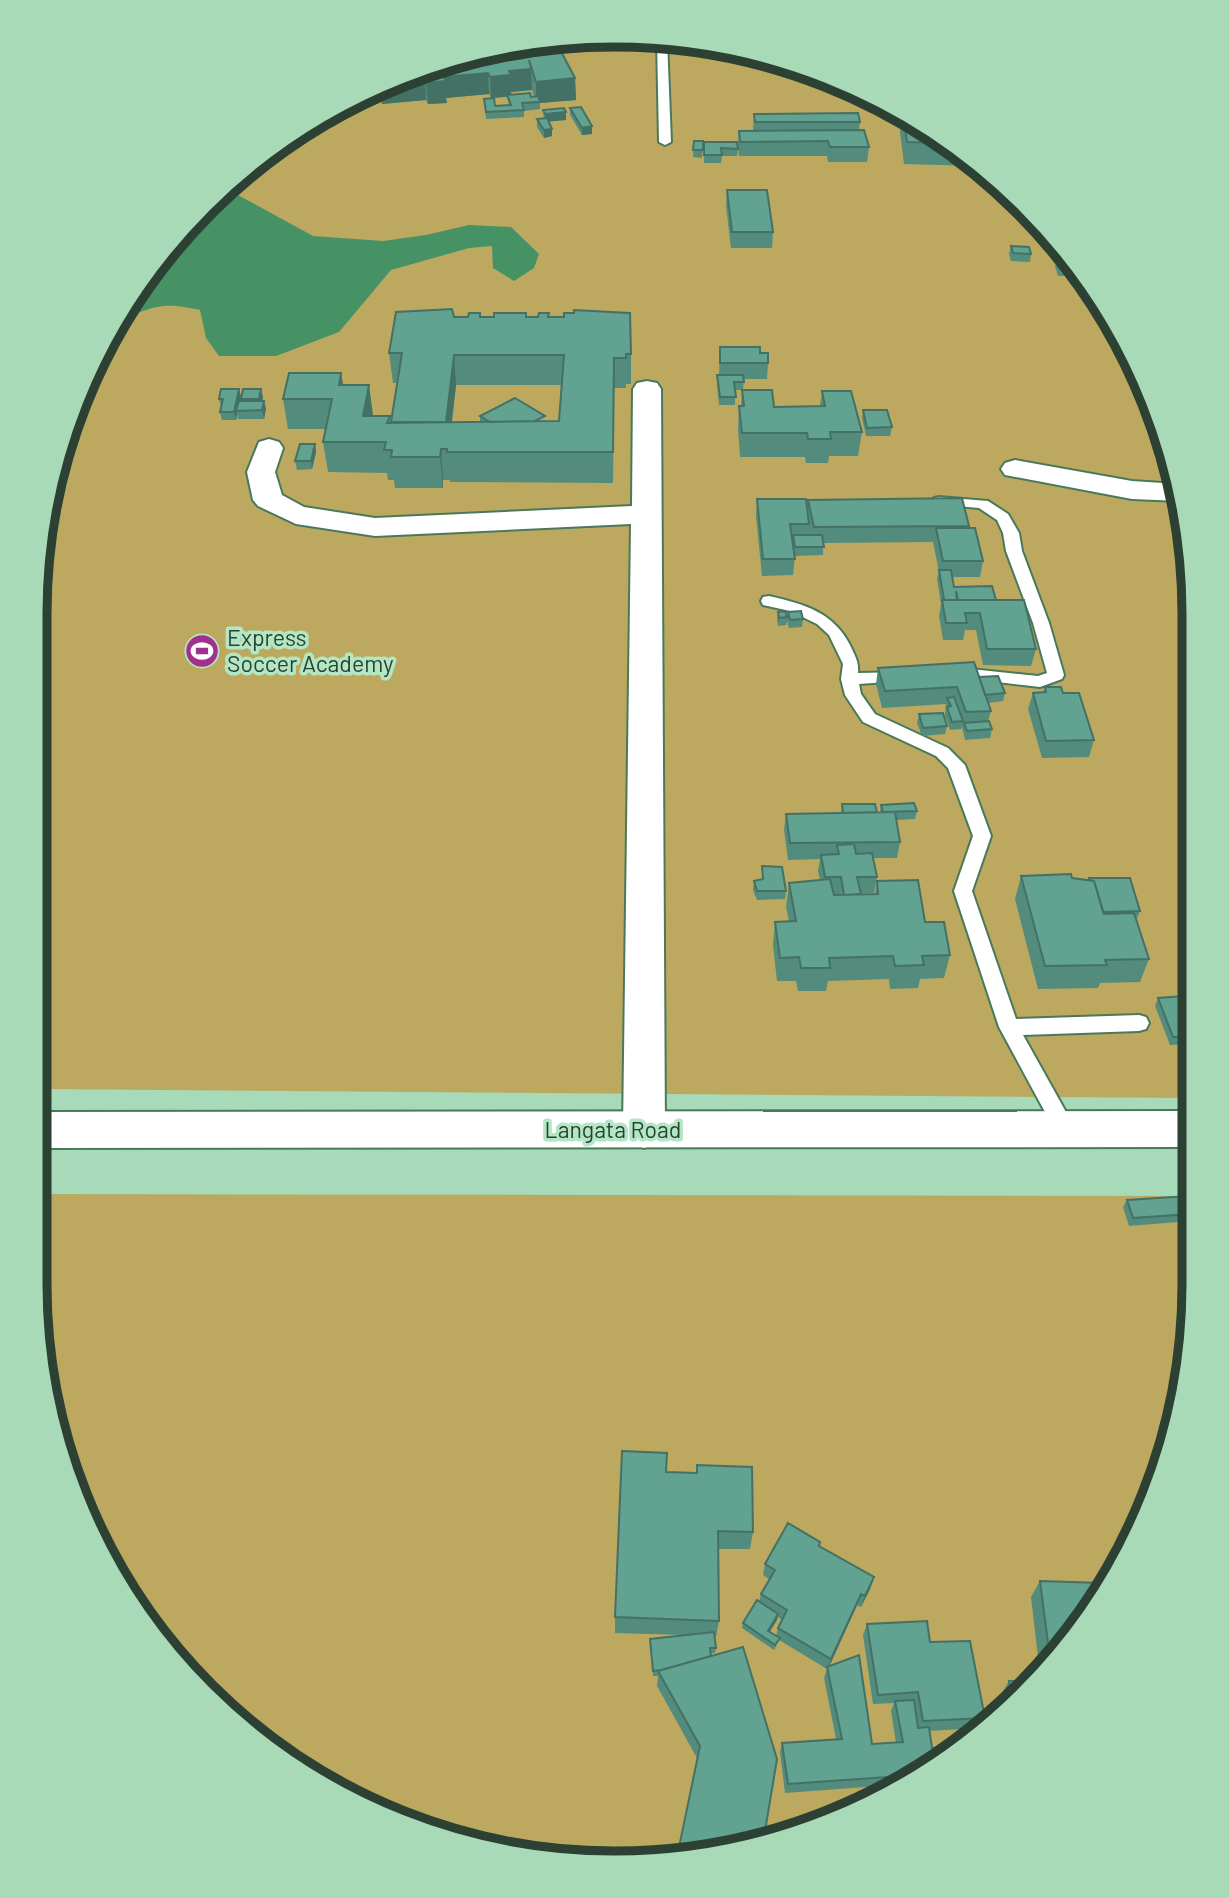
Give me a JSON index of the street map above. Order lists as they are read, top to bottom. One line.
{"streets":{"street":["Langata Road"]},"places":{"sports":["Express Soccer Academy"]}}
